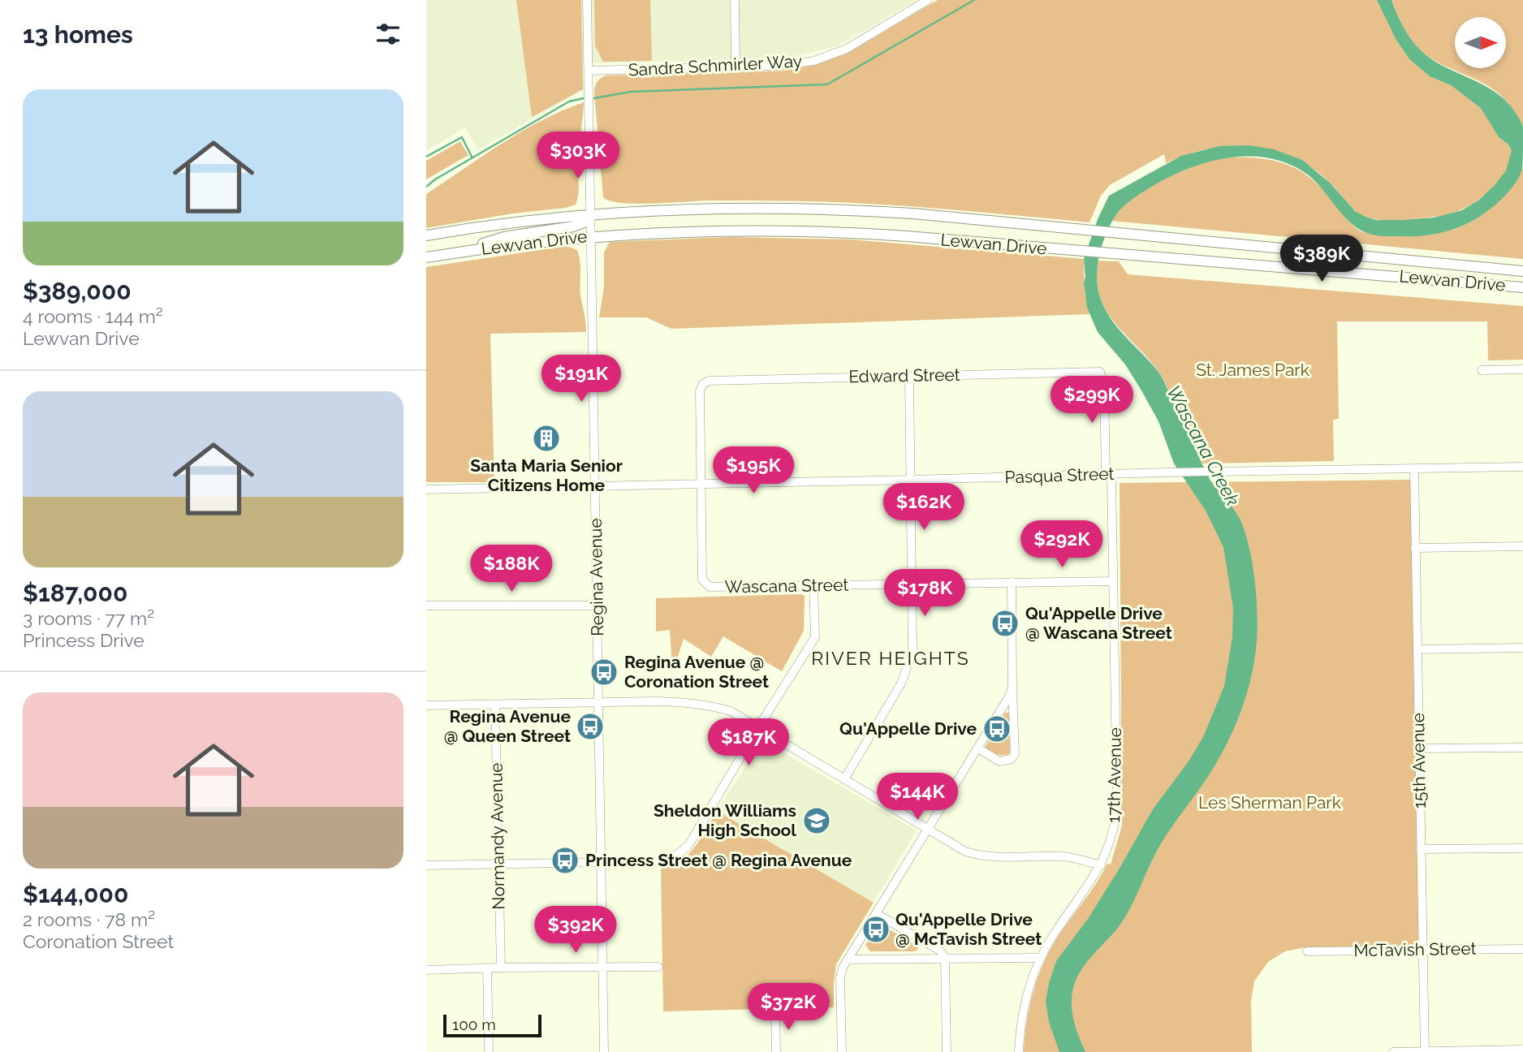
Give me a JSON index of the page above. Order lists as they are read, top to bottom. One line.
{"streets":{"main road":["Lewvan Drive"],"street":["Sandra Schmirler Way","Edward Street","Pasqua Street","Regina Avenue","Wascana Street","15th Avenue","17th Avenue","Normandy Avenue","McTavish Street"]},"crossings":[["Sandra Schmirler Way","Regina Avenue"],["Lewvan Drive","Regina Avenue"],["Edward Street","Pasqua Street"],["Edward Street","Wascana Street"],["Edward Street","17th Avenue"],["Pasqua Street","Regina Avenue"],["Pasqua Street","Wascana Street"],["Pasqua Street","15th Avenue"],["Pasqua Street","17th Avenue"],["Wascana Street","17th Avenue"],["15th Avenue","McTavish Street"]],"districts":["RIVER HEIGHTS"],"water":["Wascana Creek"],"parks":["St. James Park","Les Sherman Park"],"places":{"building":["Santa Maria Senior Citizens Home"],"bus stop":["Qu'Appelle Drive @ Wascana Street","Regina Avenue @ Coronation Street","Regina Avenue @ Queen Street","Qu'Appelle Drive","Princess Street @ Regina Avenue","Qu'Appelle Drive @ McTavish Street"],"school or university":["Sheldon Williams High School"]},"scale_bar":"100 m","north":"right","page":{"heading":"13 homes","list":[{"name":"$389,000","note":"4 rooms · 144 m² · Lewvan Drive"},{"name":"$187,000","note":"3 rooms · 77 m² · Princess Drive"},{"name":"$144,000","note":"2 rooms · 78 m² · Coronation Street"}],"price":["$303K","$389K","$191K","$299K","$195K","$162K","$292K","$188K","$178K","$187K","$144K","$392K","$372K"],"scale":"100 m"}}
